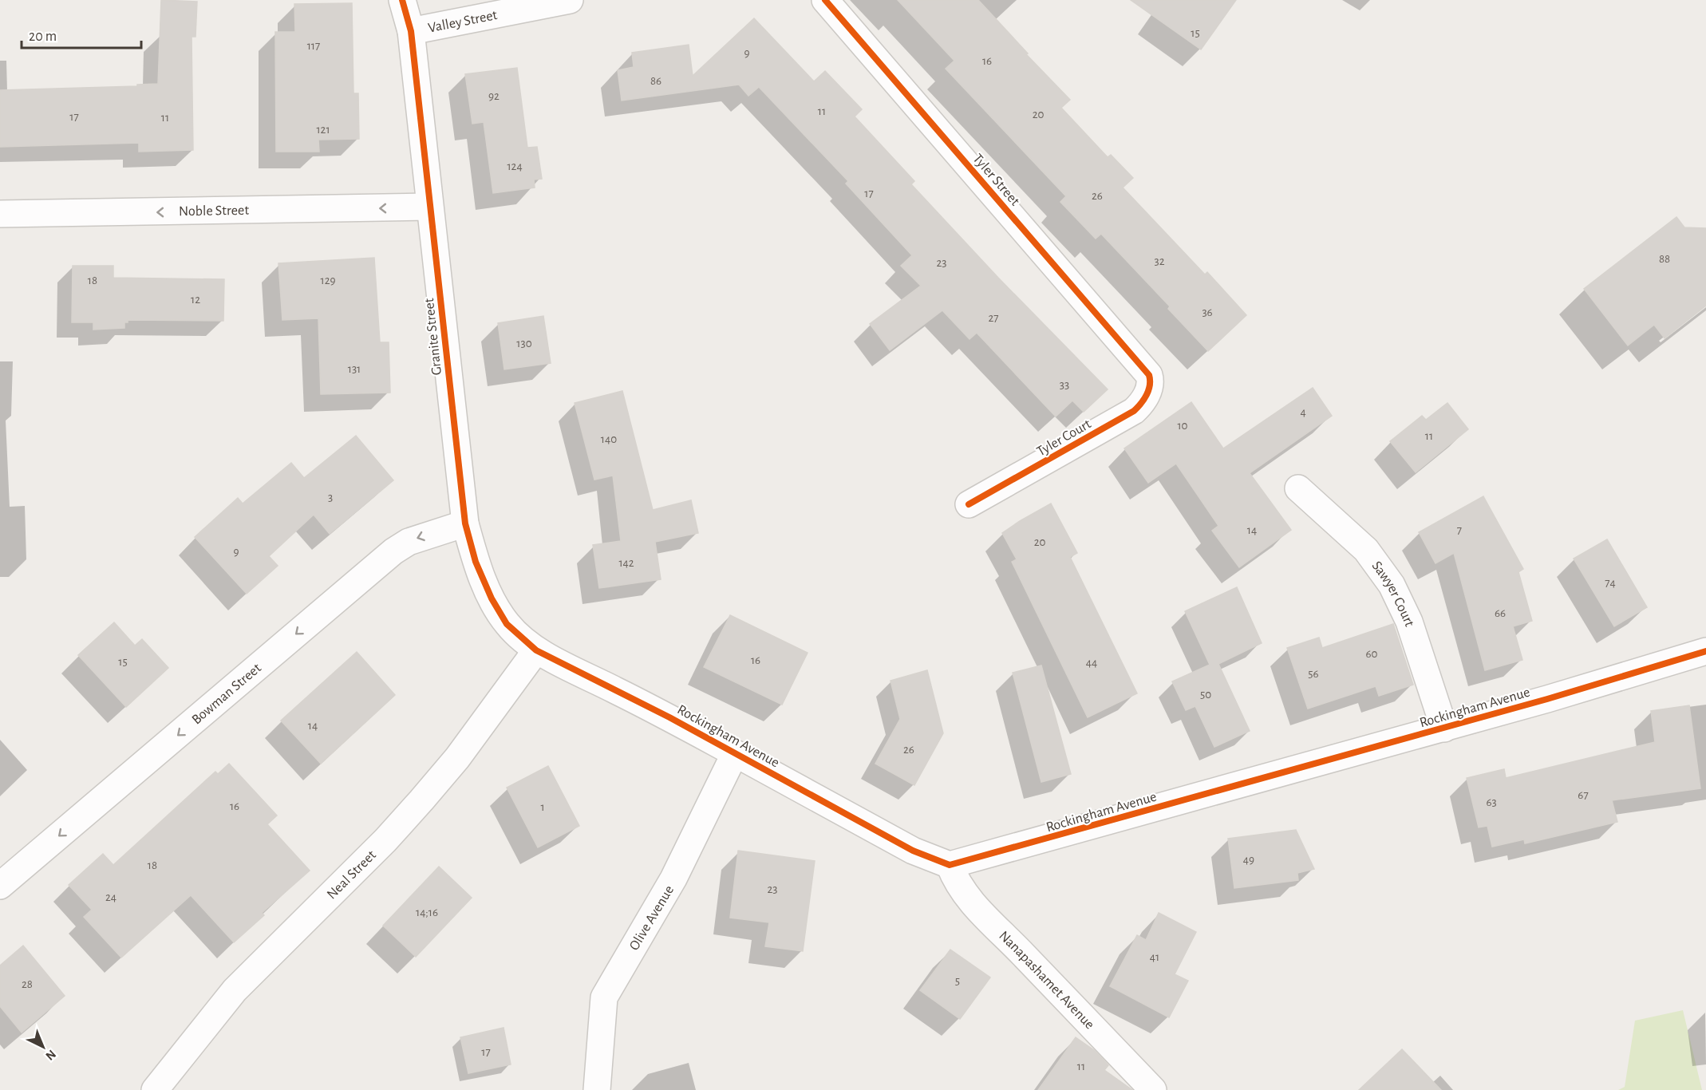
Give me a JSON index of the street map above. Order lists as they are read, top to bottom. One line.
{"streets":{"street":["Valley Street","Tyler Street","Noble Street","Granite Street","Tyler Court","Sawyer Court","Bowman Street","Rockingham Avenue","Neal Street","Olive Avenue","Nanapashamet Avenue"]},"crossings":[["Valley Street","Granite Street"],["Tyler Street","Tyler Court"],["Noble Street","Granite Street"],["Granite Street","Bowman Street"],["Granite Street","Rockingham Avenue"],["Granite Street","Neal Street"],["Sawyer Court","Rockingham Avenue"],["Rockingham Avenue","Neal Street"],["Rockingham Avenue","Olive Avenue"],["Rockingham Avenue","Nanapashamet Avenue"]],"one_way":["Noble Street","Bowman Street"],"house_numbers":["15","117","9","16","86","92","11","20","17","11","121","124","17","26","88","32","23","18","129","12","36","27","130","131","33","4","10","11","140","3","14","7","20","9","142","74","66","60","16","15","44","56","50","14","26","67","63","16","1","49","18","23","24","14;16","41","5","28","17","11"],"scale_bar":"20 m","north":"bottom right"}
